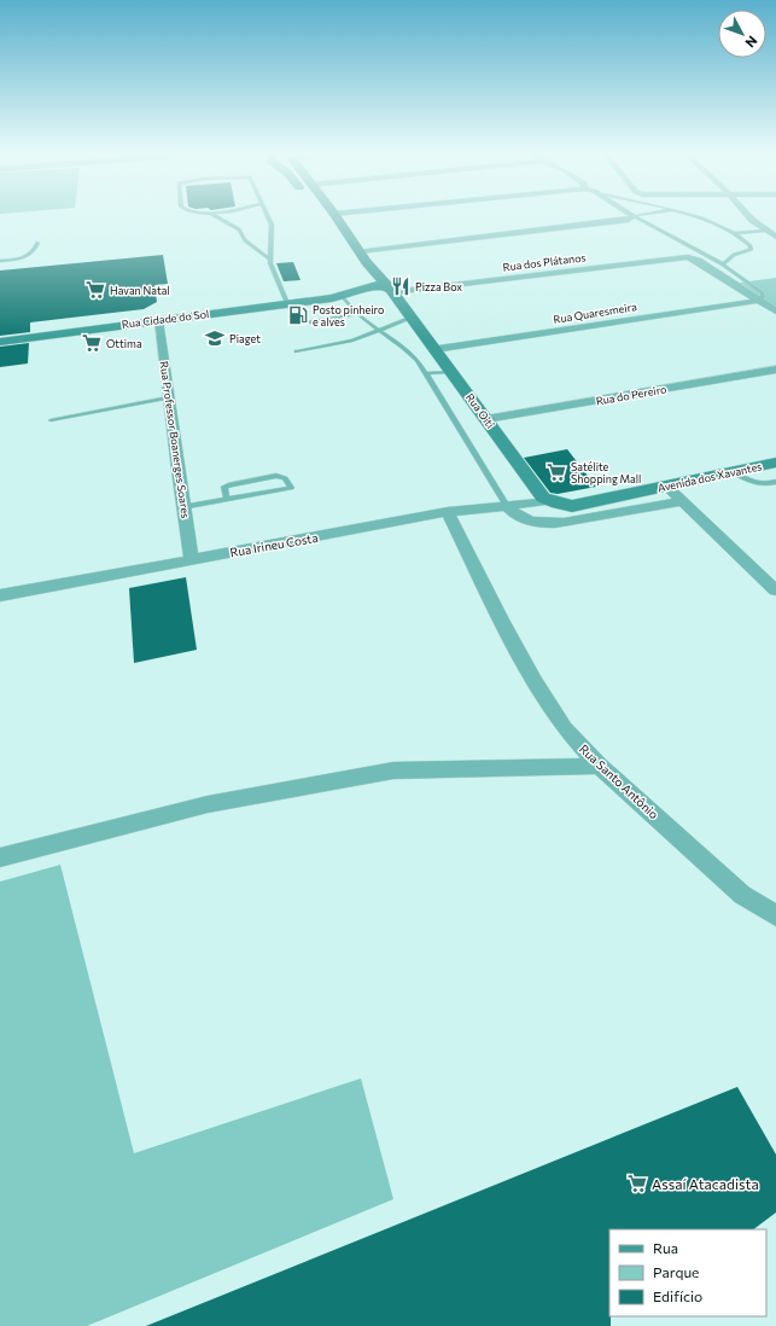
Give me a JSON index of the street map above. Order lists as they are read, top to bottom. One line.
{"streets":{"main road":["Rua Cidade do Sol","Rua Oiti","Avenida dos Xavantes"],"street":["Rua dos Plátanos","Rua Quaresmeira","Rua do Pereiro","Rua Professor Boanerges Soares","Rua Irineu Costa","Rua Santo Antônio"]},"crossings":[["Rua dos Plátanos","Rua Quaresmeira"],["Rua dos Plátanos","Rua Cidade do Sol"],["Rua dos Plátanos","Rua Oiti"],["Rua Quaresmeira","Rua Oiti"],["Rua Cidade do Sol","Rua Oiti"],["Rua Cidade do Sol","Rua Professor Boanerges Soares"],["Rua do Pereiro","Rua Oiti"],["Rua Oiti","Avenida dos Xavantes"],["Rua Oiti","Rua Irineu Costa"],["Rua Professor Boanerges Soares","Rua Irineu Costa"],["Avenida dos Xavantes","Rua Irineu Costa"],["Rua Irineu Costa","Rua Santo Antônio"]],"places":{"restaurant":["Pizza Box"],"supermarket":["Havan Natal","Ottima","Satélite Shopping Mall","Assaí Atacadista"],"fuel station":["Posto pinheiro e alves"],"school or university":["Piaget"]},"legend":["Rua","Parque","Edifício"],"north":"bottom right"}
